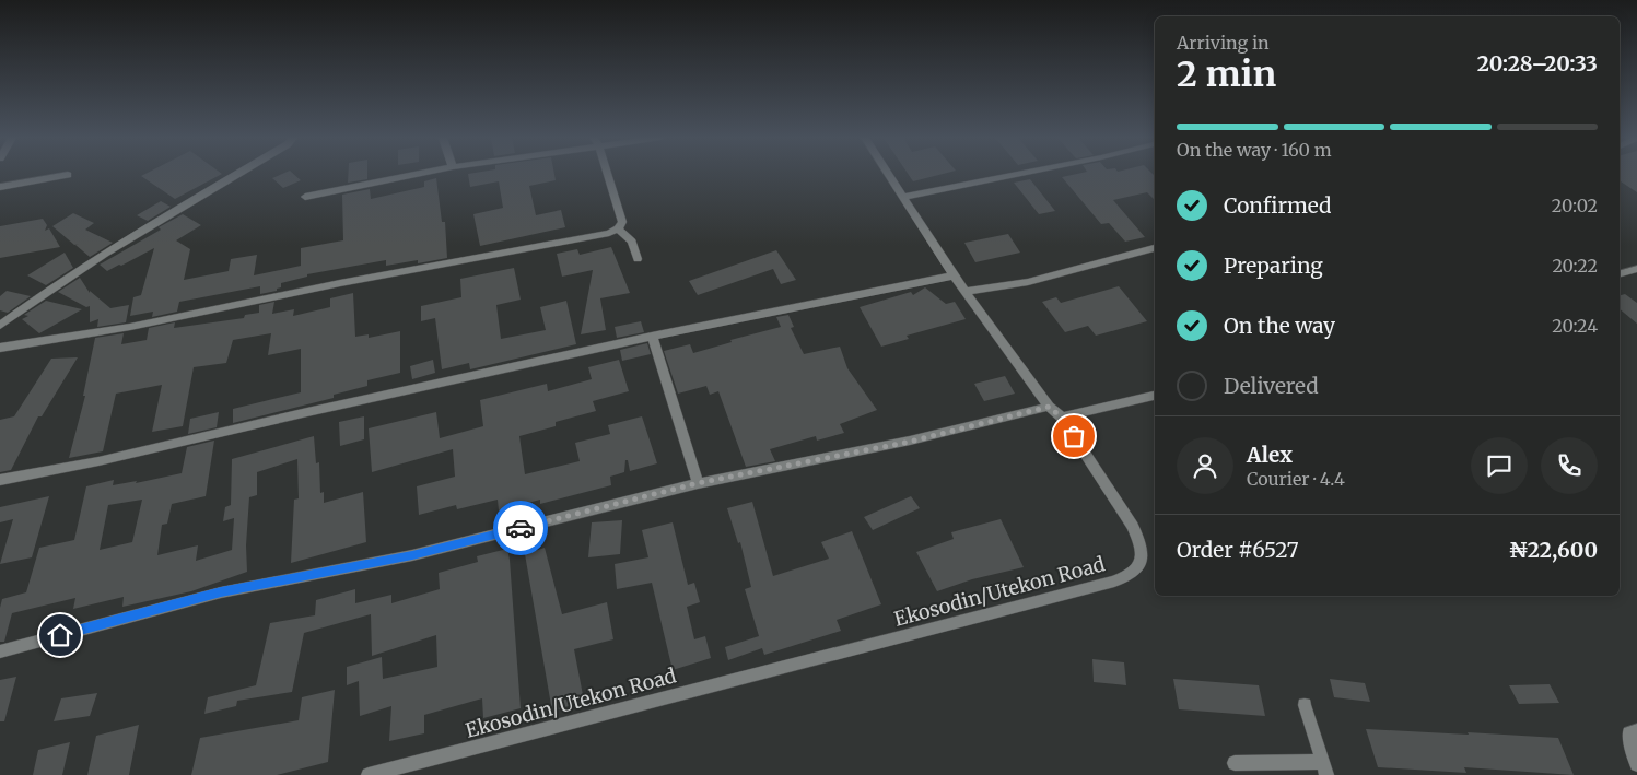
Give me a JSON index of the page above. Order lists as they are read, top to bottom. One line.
{"streets":{"street":["Ekosodin/Utekon Road"]},"page":{"heading":["2 min","Arriving in","20:28–20:33"],"panel":["Alex","Courier · 4.4","Order #6527","₦22,600"],"bar":"On the way · 160 m","list":[["Confirmed","20:02"],["Preparing","20:22"],["On the way","20:24"],"Delivered"]}}
